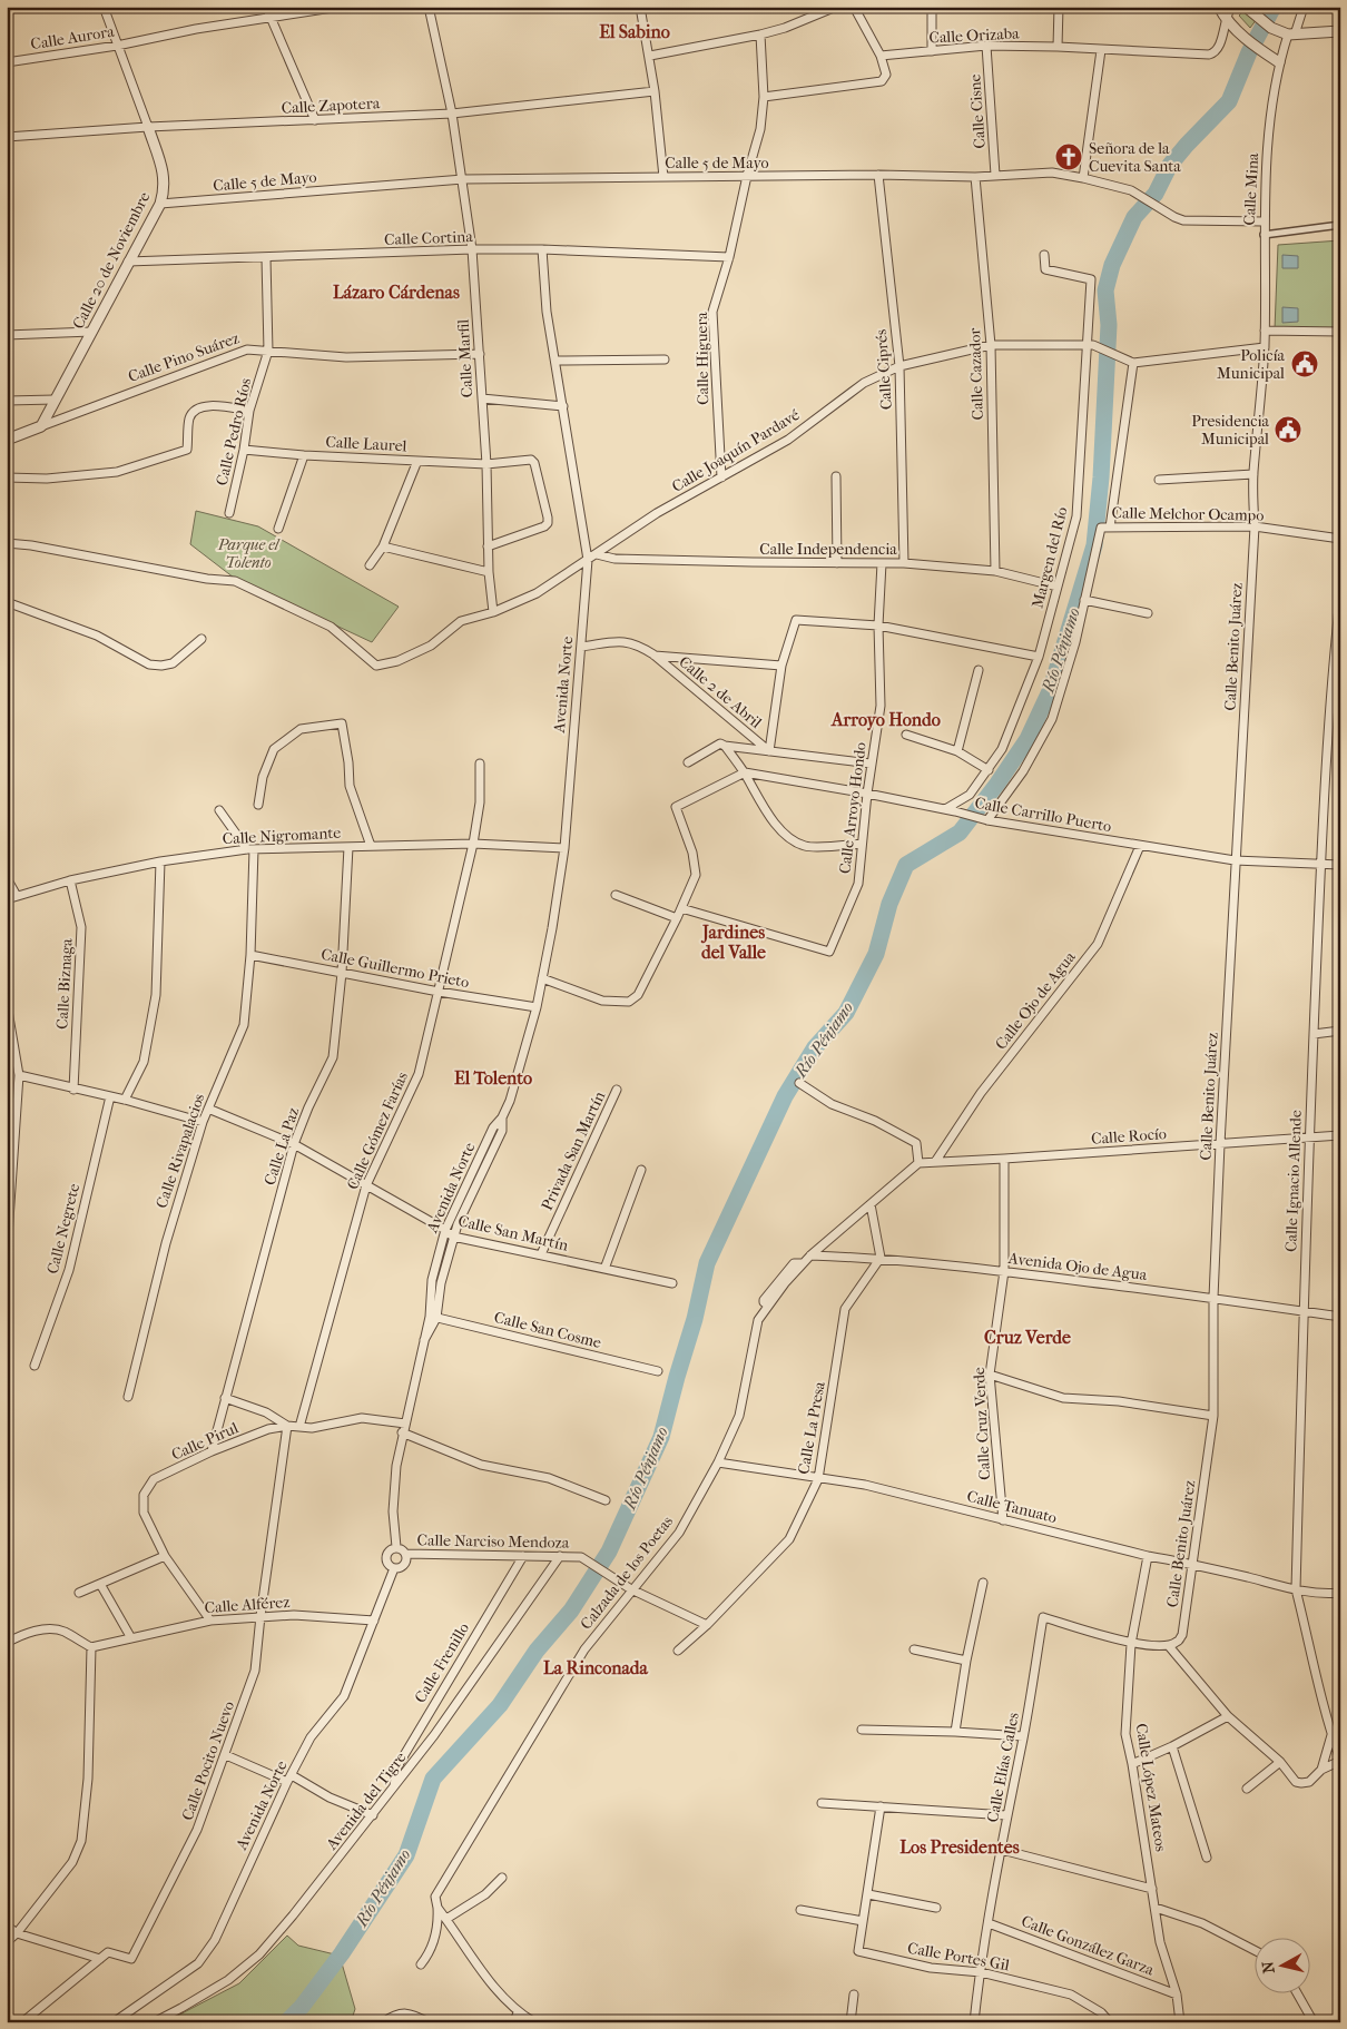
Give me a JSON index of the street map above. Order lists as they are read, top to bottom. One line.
{"streets":{"street":["Calle Orizaba","Calle Aurora","Calle Zapotera","Calle Cisne","Calle 5 de Mayo","Calle Mina","Calle Cortina","Calle 20 de Noviembre","Calle Pino Suárez","Calle Marfil","Calle Higuera","Calle Ciprés","Calle Cazador","Calle Pedro Ríos","Calle Laurel","Calle Joaquín Pardavé","Calle Melchor Ocampo","Calle Independencia","Margen del Río","Calle Benito Juárez","Avenida Norte","Calle 2 de Abril","Calle Arroyo Hondo","Calle Carrillo Puerto","Calle Nigromante","Calle Guillermo Prieto","Calle Biznaga","Calle Ojo de Agua","Calle Gómez Farías","Calle Rocío","Calle La Paz","Calle Rivapalacios","Privada San Martín","Calle Ignacio Allende","Calle Negrete","Calle San Martín","Avenida Ojo de Agua","Calle San Cosme","Calle Cruz Verde","Calle La Presa","Calle Pirul","Calle Tanuato","Calle Narciso Mendoza","Calzada de los Poetas","Calle Alférez","Calle Frenillo","Calle Pocito Nuevo","Calle Elías Calles","Calle López Mateos","Avenida del Tigre","Calle González Garza","Calle Portes Gil"]},"crossings":[["Calle Orizaba","Calle Cisne"],["Calle Aurora","Calle 20 de Noviembre"],["Calle Zapotera","Calle 20 de Noviembre"],["Calle Zapotera","Calle Marfil"],["Calle Cisne","Calle 5 de Mayo"],["Calle 5 de Mayo","Calle Mina"],["Calle 5 de Mayo","Calle 20 de Noviembre"],["Calle 5 de Mayo","Calle Marfil"],["Calle 5 de Mayo","Calle Higuera"],["Calle 5 de Mayo","Calle Ciprés"],["Calle 5 de Mayo","Calle Cazador"],["Calle Mina","Calle Benito Juárez"],["Calle Cortina","Calle 20 de Noviembre"],["Calle Cortina","Calle Marfil"],["Calle Cortina","Calle Higuera"],["Calle Cortina","Calle Pedro Ríos"],["Calle Cortina","Avenida Norte"],["Calle 20 de Noviembre","Calle Pino Suárez"],["Calle Pino Suárez","Calle Marfil"],["Calle Pino Suárez","Calle Pedro Ríos"],["Calle Marfil","Calle Laurel"],["Calle Marfil","Calle Joaquín Pardavé"],["Calle Higuera","Calle Joaquín Pardavé"],["Calle Ciprés","Calle Joaquín Pardavé"],["Calle Ciprés","Calle Independencia"],["Calle Cazador","Calle Joaquín Pardavé"],["Calle Cazador","Calle Independencia"],["Calle Pedro Ríos","Calle Laurel"],["Calle Joaquín Pardavé","Calle Independencia"],["Calle Joaquín Pardavé","Margen del Río"],["Calle Joaquín Pardavé","Avenida Norte"],["Calle Melchor Ocampo","Calle Benito Juárez"],["Calle Independencia","Margen del Río"],["Calle Independencia","Calle Arroyo Hondo"],["Margen del Río","Calle Carrillo Puerto"],["Calle Benito Juárez","Calle Carrillo Puerto"],["Calle Benito Juárez","Calle Rocío"],["Calle Benito Juárez","Avenida Ojo de Agua"],["Calle Benito Juárez","Calle Tanuato"],["Avenida Norte","Calle Nigromante"],["Avenida Norte","Calle Guillermo Prieto"],["Avenida Norte","Calle San Martín"],["Avenida Norte","Calle San Cosme"],["Avenida Norte","Calle Narciso Mendoza"],["Avenida Norte","Calle Alférez"],["Calle 2 de Abril","Calle Arroyo Hondo"],["Calle Arroyo Hondo","Calle Carrillo Puerto"],["Calle Carrillo Puerto","Calle Ojo de Agua"],["Calle Carrillo Puerto","Calle Ignacio Allende"],["Calle Nigromante","Calle Biznaga"],["Calle Nigromante","Calle Gómez Farías"],["Calle Nigromante","Calle La Paz"],["Calle Nigromante","Calle Rivapalacios"],["Calle Guillermo Prieto","Calle Gómez Farías"],["Calle Guillermo Prieto","Calle La Paz"],["Calle Guillermo Prieto","Calle Rivapalacios"],["Calle Ojo de Agua","Calle Rocío"],["Calle Gómez Farías","Calle San Martín"],["Calle Rocío","Calle Ignacio Allende"],["Calle Rocío","Calle Cruz Verde"],["Calle Rocío","Calzada de los Poetas"],["Calle La Paz","Calle San Martín"],["Calle La Paz","Calle Pirul"],["Calle Rivapalacios","Calle San Martín"],["Privada San Martín","Calle San Martín"],["Calle Ignacio Allende","Avenida Ojo de Agua"],["Calle Ignacio Allende","Calle Tanuato"],["Avenida Ojo de Agua","Calle Cruz Verde"],["Avenida Ojo de Agua","Calle La Presa"],["Avenida Ojo de Agua","Calzada de los Poetas"],["Calle Cruz Verde","Calle Tanuato"],["Calle La Presa","Calle Tanuato"],["Calle Pirul","Calle Pocito Nuevo"],["Calle Tanuato","Calzada de los Poetas"],["Calle Tanuato","Calle López Mateos"],["Calle Narciso Mendoza","Calzada de los Poetas"],["Calle Narciso Mendoza","Calle Frenillo"],["Calle Narciso Mendoza","Avenida del Tigre"],["Calle Alférez","Calle Pocito Nuevo"],["Calle Frenillo","Avenida del Tigre"],["Calle Elías Calles","Calle López Mateos"],["Calle Elías Calles","Calle González Garza"],["Calle Elías Calles","Calle Portes Gil"],["Calle López Mateos","Calle González Garza"]],"districts":["El Sabino","Lázaro Cárdenas","Arroyo Hondo","Jardines del Valle","El Tolento","Cruz Verde","La Rinconada","Los Presidentes"],"water":["Río Pénjamo"],"parks":["Parque el Tolento"],"places":{"church":["Señora de la Cuevita Santa"],"public building":["Policía Municipal","Presidencia Municipal"]},"north":"left"}
